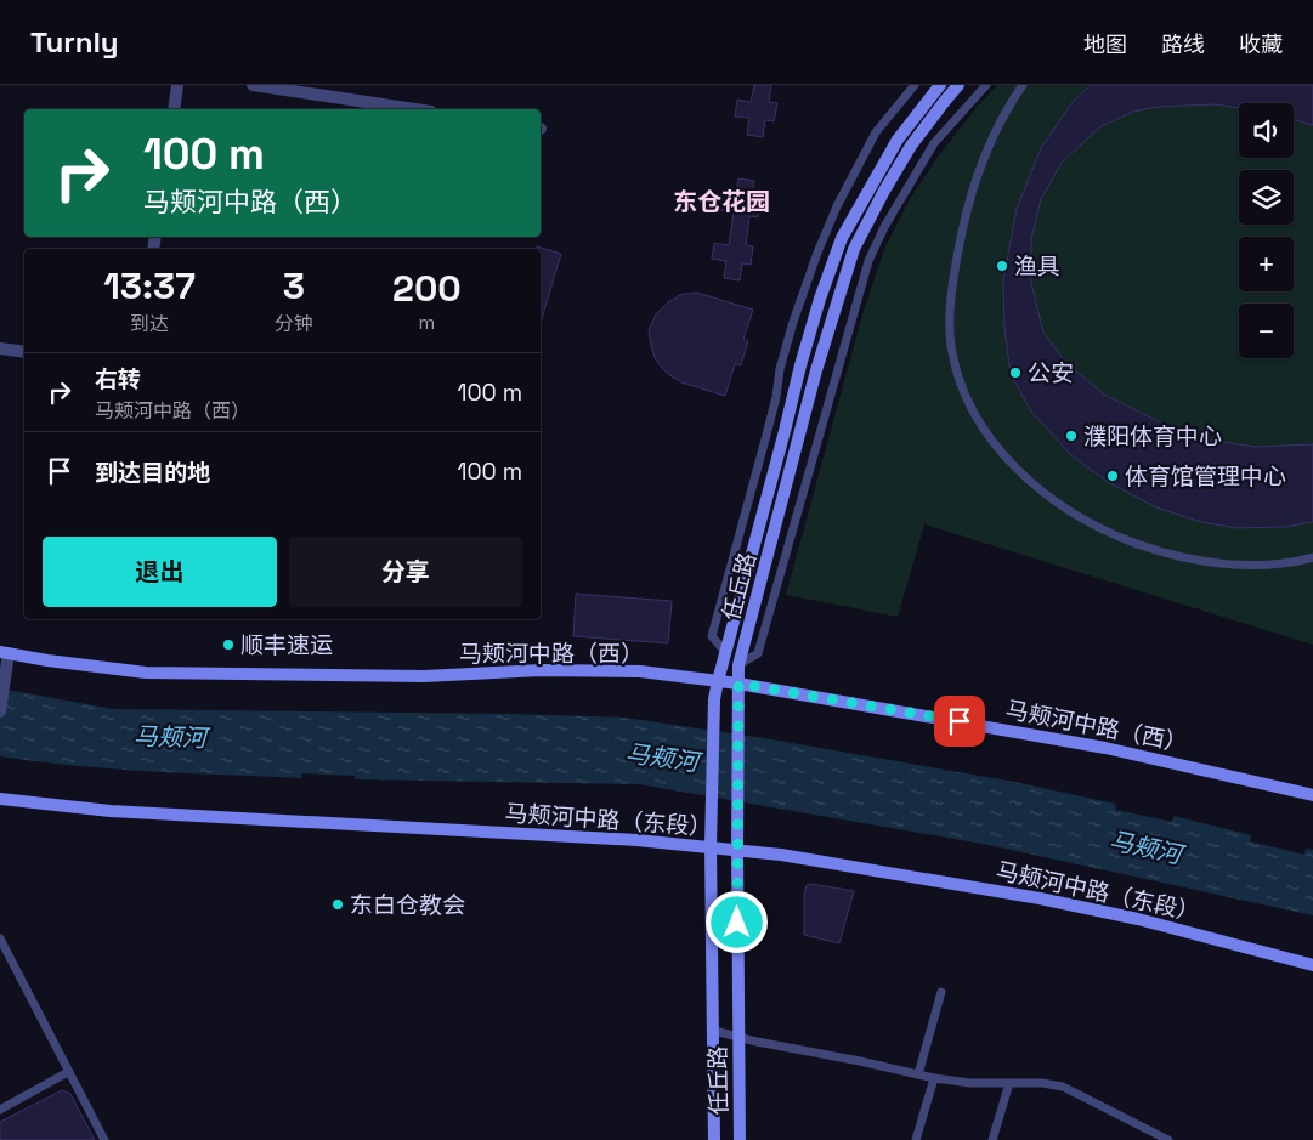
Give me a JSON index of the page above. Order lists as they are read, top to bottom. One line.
{"streets":{"street":["任丘路","马颊河中路（西）","马颊河中路（东段）"]},"crossings":[["任丘路","马颊河中路（西）"],["任丘路","马颊河中路（东段）"]],"districts":["东仓花园"],"water":["马颊河"],"places":["渔具","公安","濮阳体育中心","体育馆管理中心","顺丰速运","东白仓教会"],"page":{"header":"Turnly","nav":["地图","路线","收藏"],"map_buttons":["+","−"],"turn":["100 m","马颊河中路（西）"],"eta":["13:37","到达","3","分钟","200","m"],"list":[{"name":"右转","note":"马颊河中路（西）","value":"100 m"},{"name":"到达目的地","value":"100 m"}],"buttons":["退出","分享"]}}
